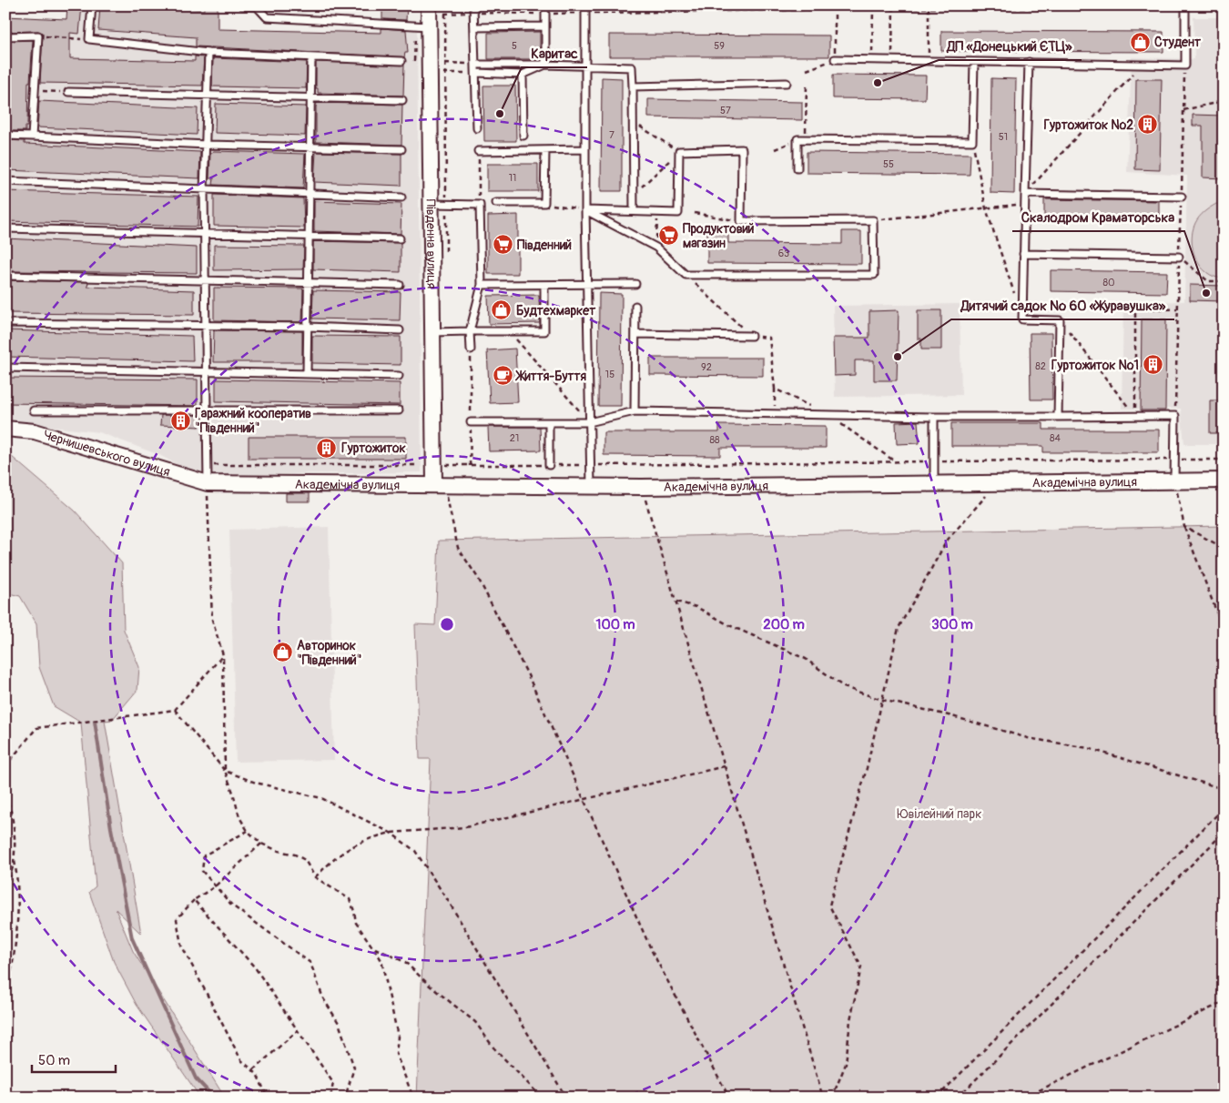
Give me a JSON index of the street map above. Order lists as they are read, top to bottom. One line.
{"streets":{"street":["Південна вулиця","Чернишевського вулиця","Академічна вулиця"]},"crossings":[["Південна вулиця","Академічна вулиця"],["Чернишевського вулиця","Академічна вулиця"]],"parks":["Ювілейний парк"],"places":{"shop":["Студент","Будтехмаркет","Авторинок \"Південний\""],"other":["ДП «Донецький ЄТЦ»","Каритас","Скалодром Краматорська","Дитячий садок № 60 «Журавушка»"],"building":["Гуртожиток №2","Гуртожиток №1","Гаражний кооператив \"Південний\"","Гуртожиток"],"supermarket":["Продуктовий магазин","Південний"],"cafe":["Життя-Буття"]},"house_numbers":["5","59","57","7","51","55","11","63","80","82","92","15","21","84","88"],"scale_bar":"50 m","rings":["100 m","200 m","300 m"]}
